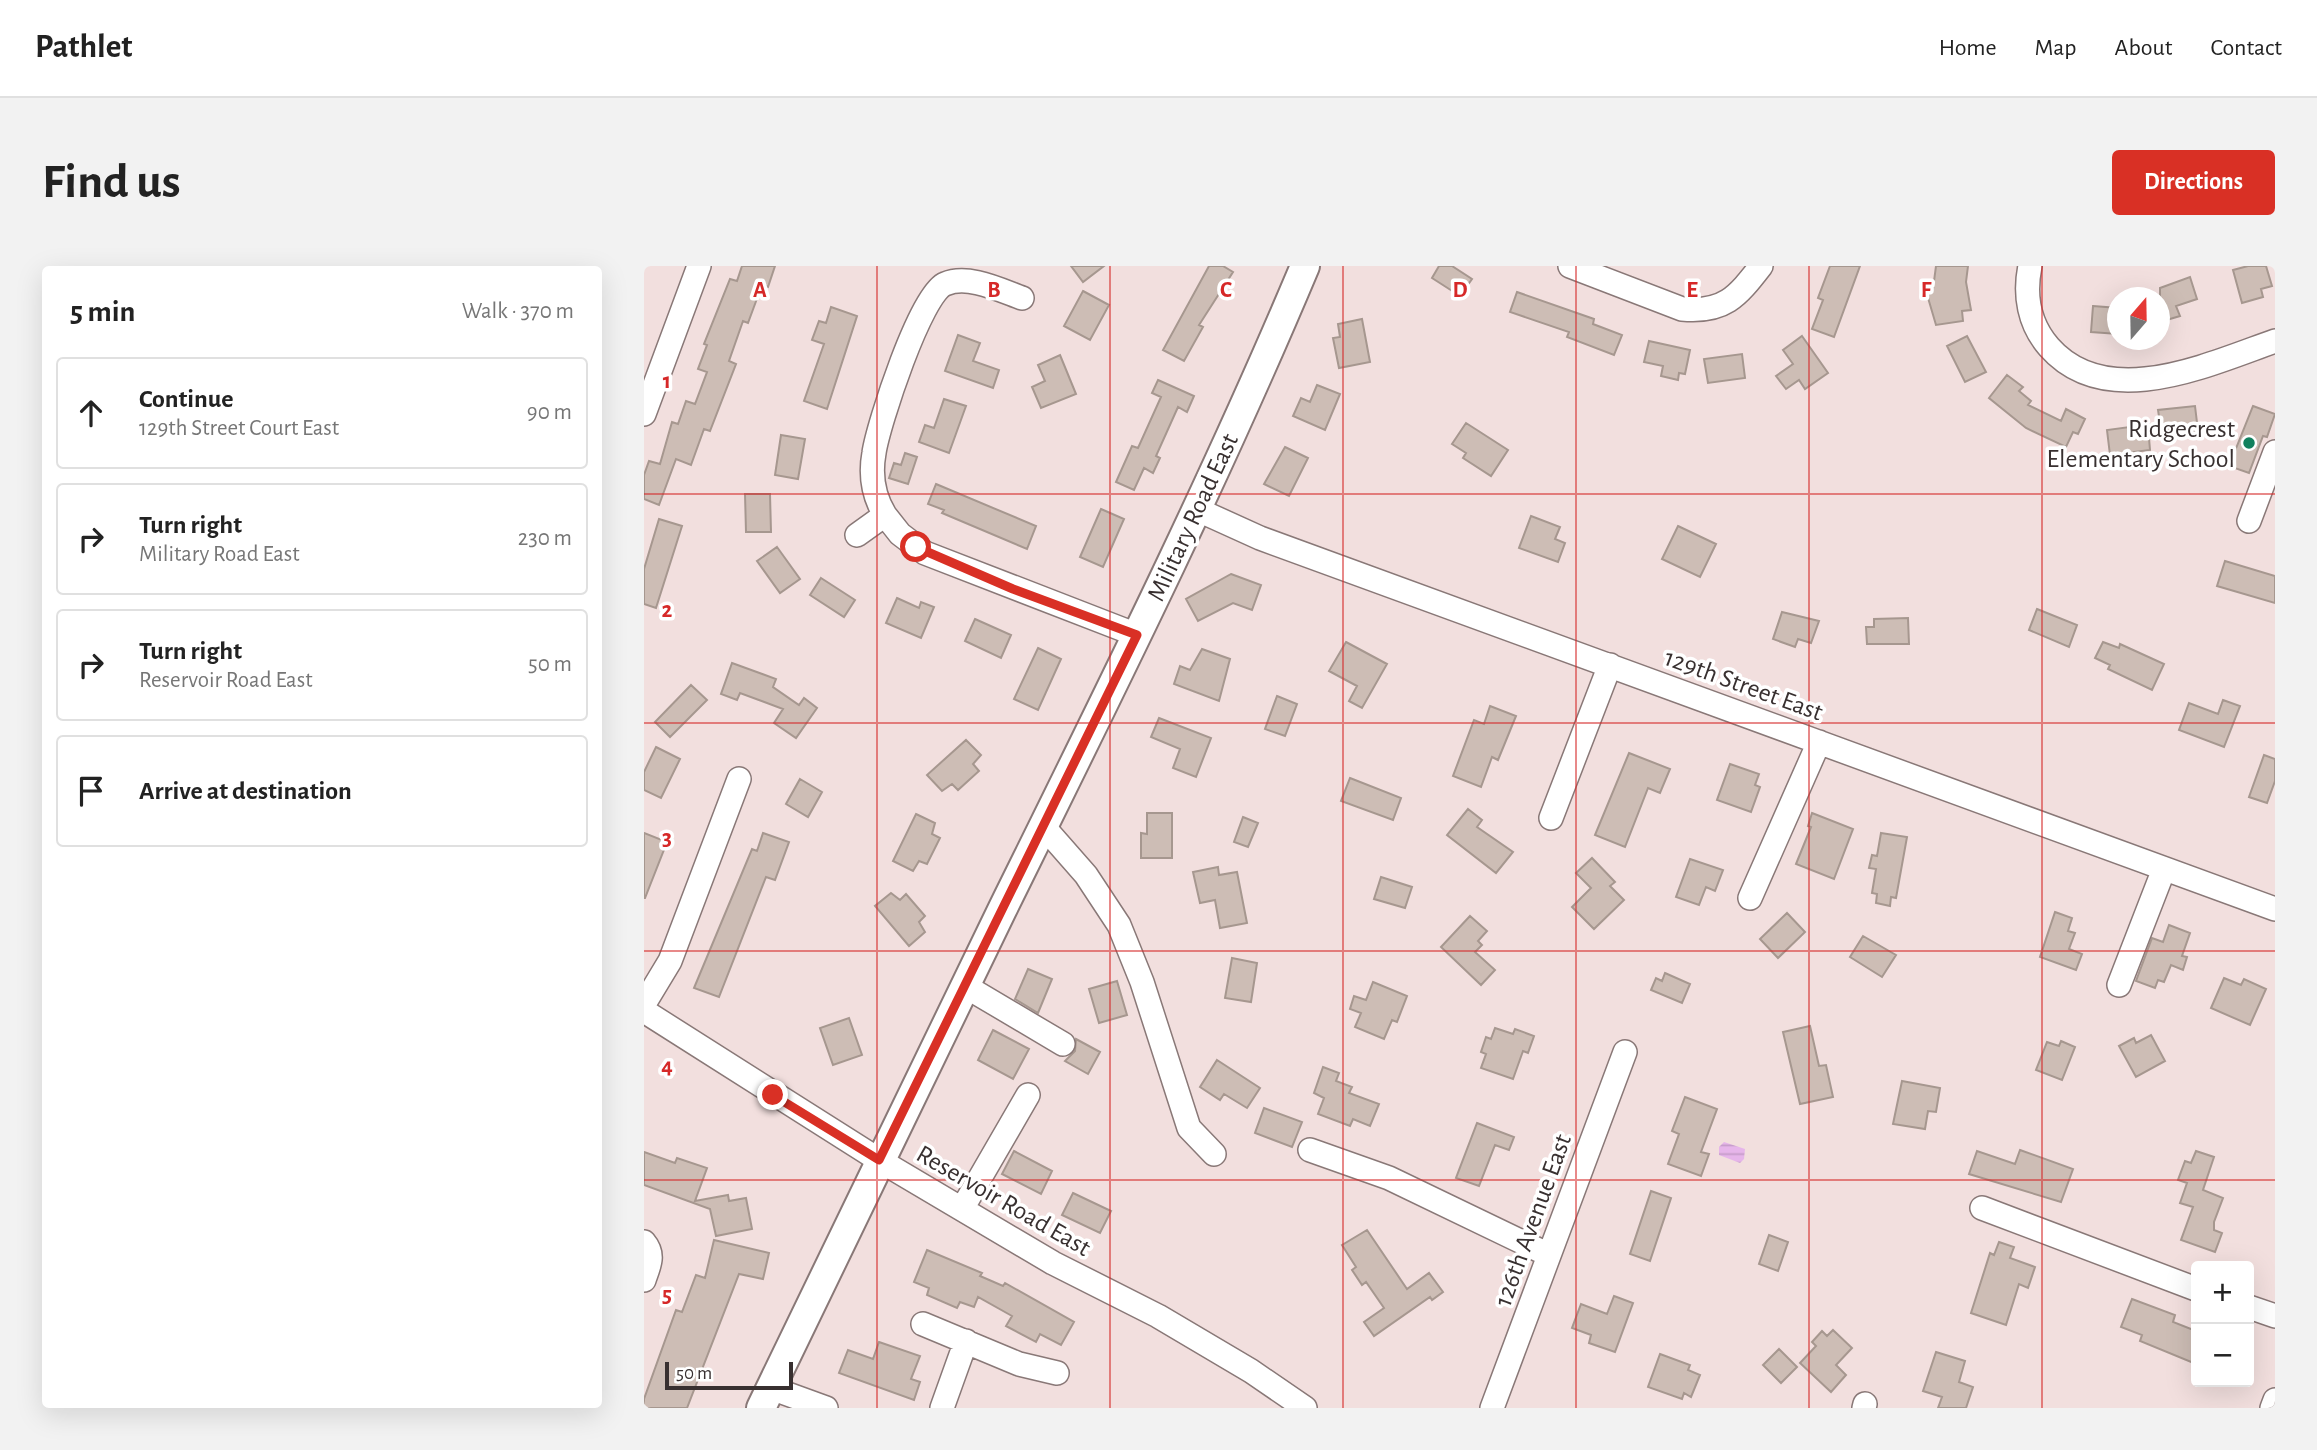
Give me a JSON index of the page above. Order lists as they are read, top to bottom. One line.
{"streets":{"main road":["Military Road East"],"street":["129th Street East","Reservoir Road East","126th Avenue East"]},"crossings":[["Military Road East","129th Street East"],["Military Road East","Reservoir Road East"]],"places":["Ridgecrest Elementary School"],"scale_bar":"50 m","north":"top","page":{"header":"Pathlet","nav":["Home","Map","About","Contact"],"buttons":"Directions","title":"Find us","heading":["5 min","Walk · 370 m"],"list":[["Continue","129th Street Court East","90 m"],["Turn right","Military Road East","230 m"],["Turn right","Reservoir Road East","50 m"],"Arrive at destination"],"map_buttons":["+","−"],"scale":"50 m"},"grid":{"columns":["A","B","C","D","E","F"],"rows":["1","2","3","4","5"]}}
